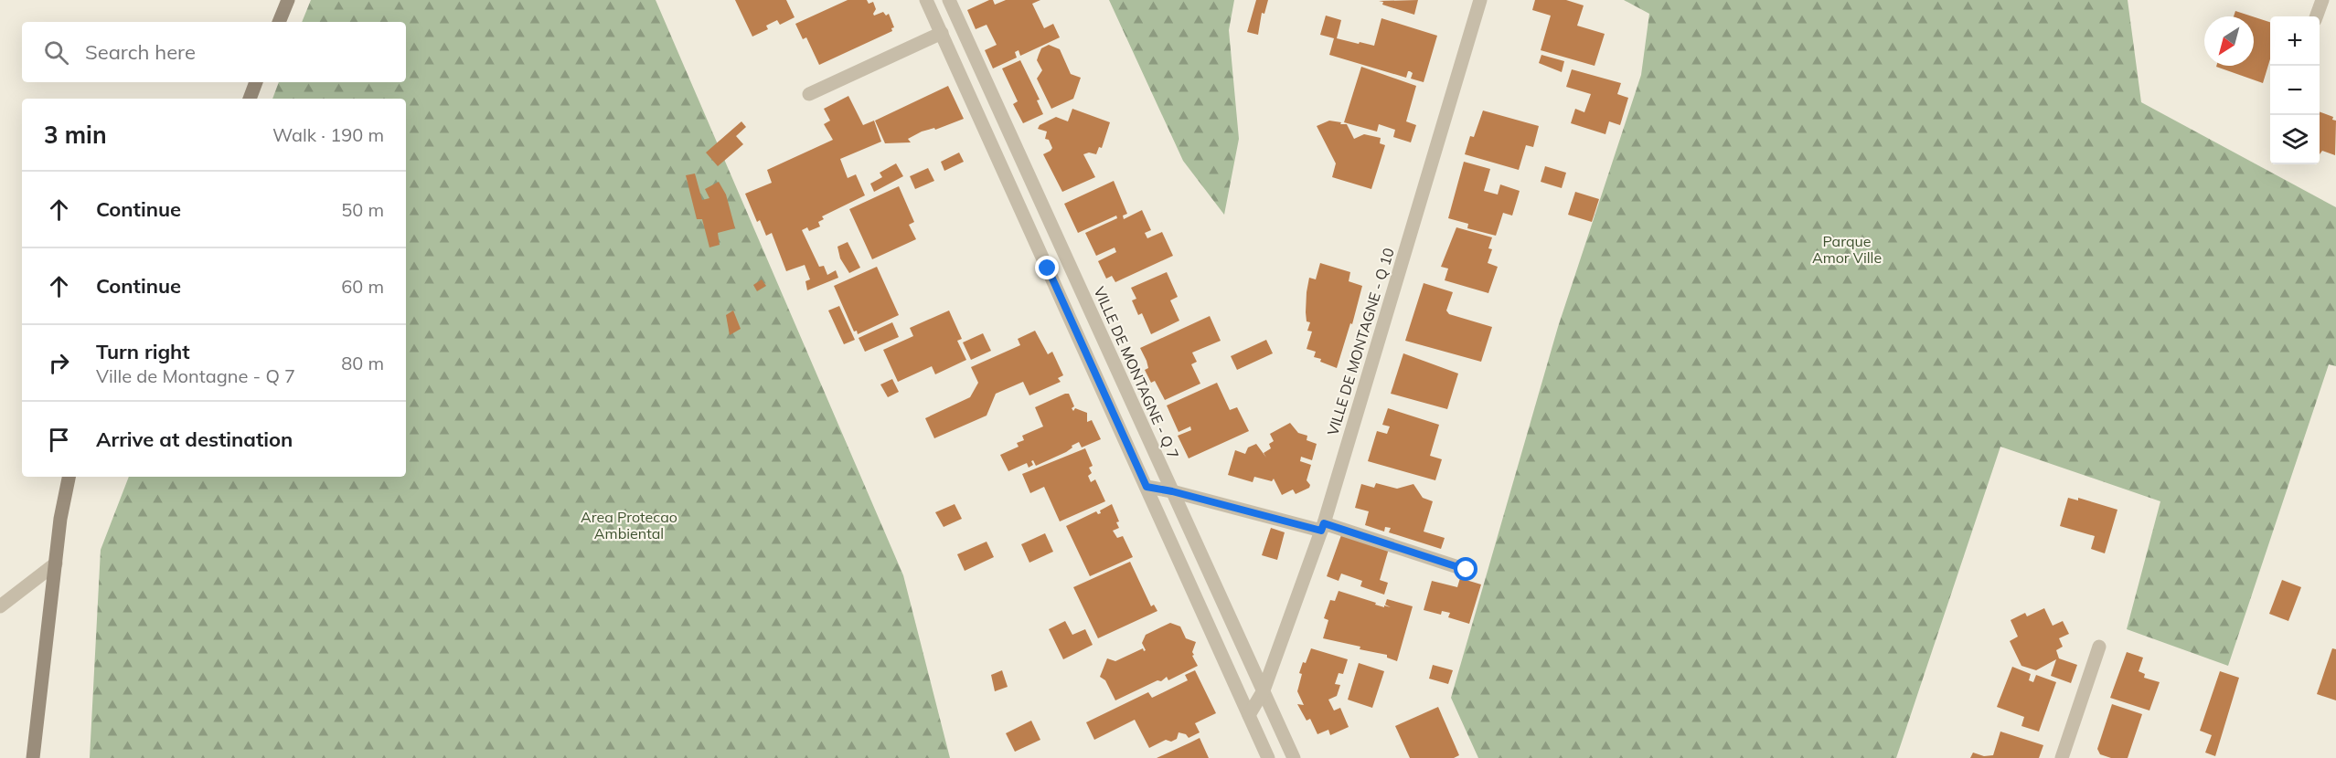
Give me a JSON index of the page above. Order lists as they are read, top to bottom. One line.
{"streets":{"street":["VILLE DE MONTAGNE - Q 10","VILLE DE MONTAGNE - Q 7"]},"crossings":[["VILLE DE MONTAGNE - Q 10","VILLE DE MONTAGNE - Q 7"]],"parks":["Parque Amor Ville","Area Protecao Ambiental"],"north":"bottom left","page":{"map_buttons":["+","−"],"search":"Search here","heading":["3 min","Walk · 190 m"],"list":[["Continue","50 m"],["Continue","60 m"],["Turn right","Ville de Montagne - Q 7","80 m"],"Arrive at destination"]}}
